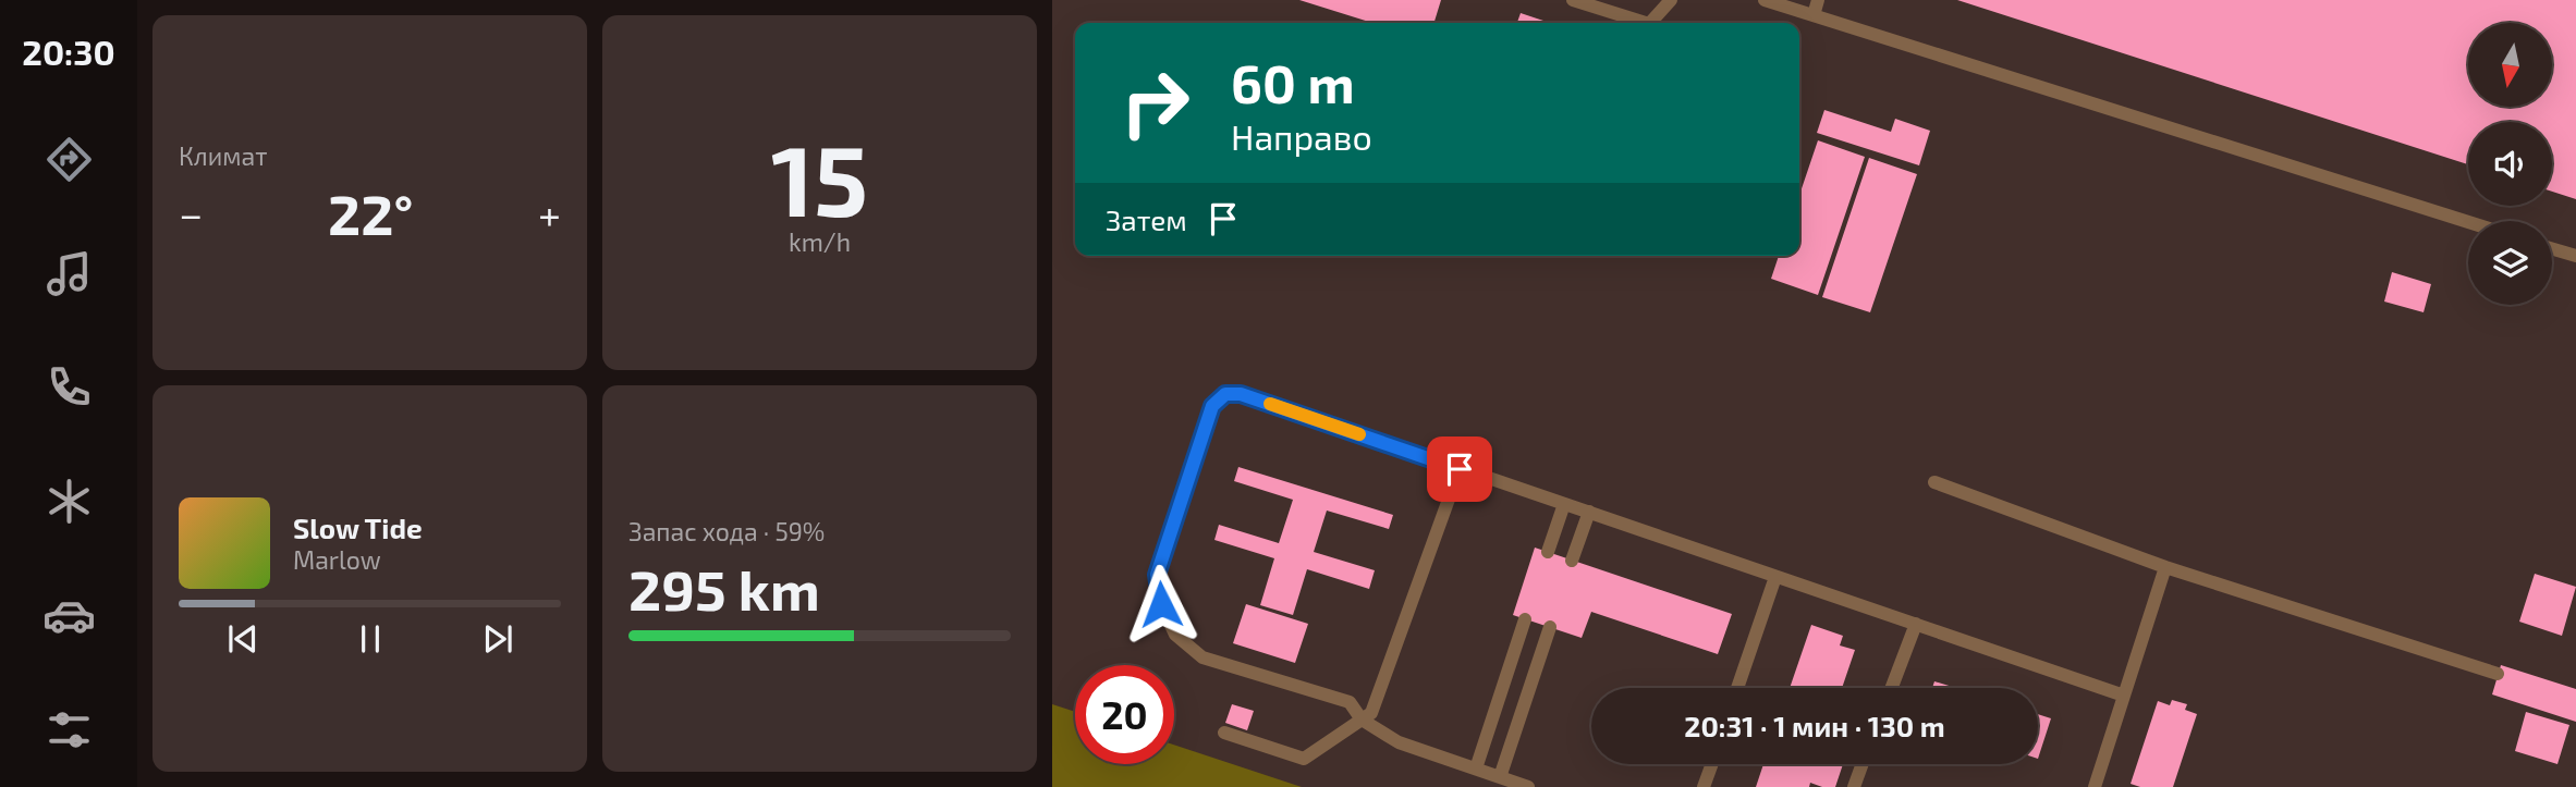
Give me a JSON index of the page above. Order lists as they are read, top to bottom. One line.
{"north":"bottom","page":{"tabs":"20:30","tile":["Климат",["15","km/h"],["Запас хода · 59%","295 km"]],"turn":["60 m","Направо"],"heat":["−","22°","+"],"then":"Затем","song":["Slow Tide","Marlow"],"limit":"20","trip":"20:31 · 1 мин · 130 m"}}
